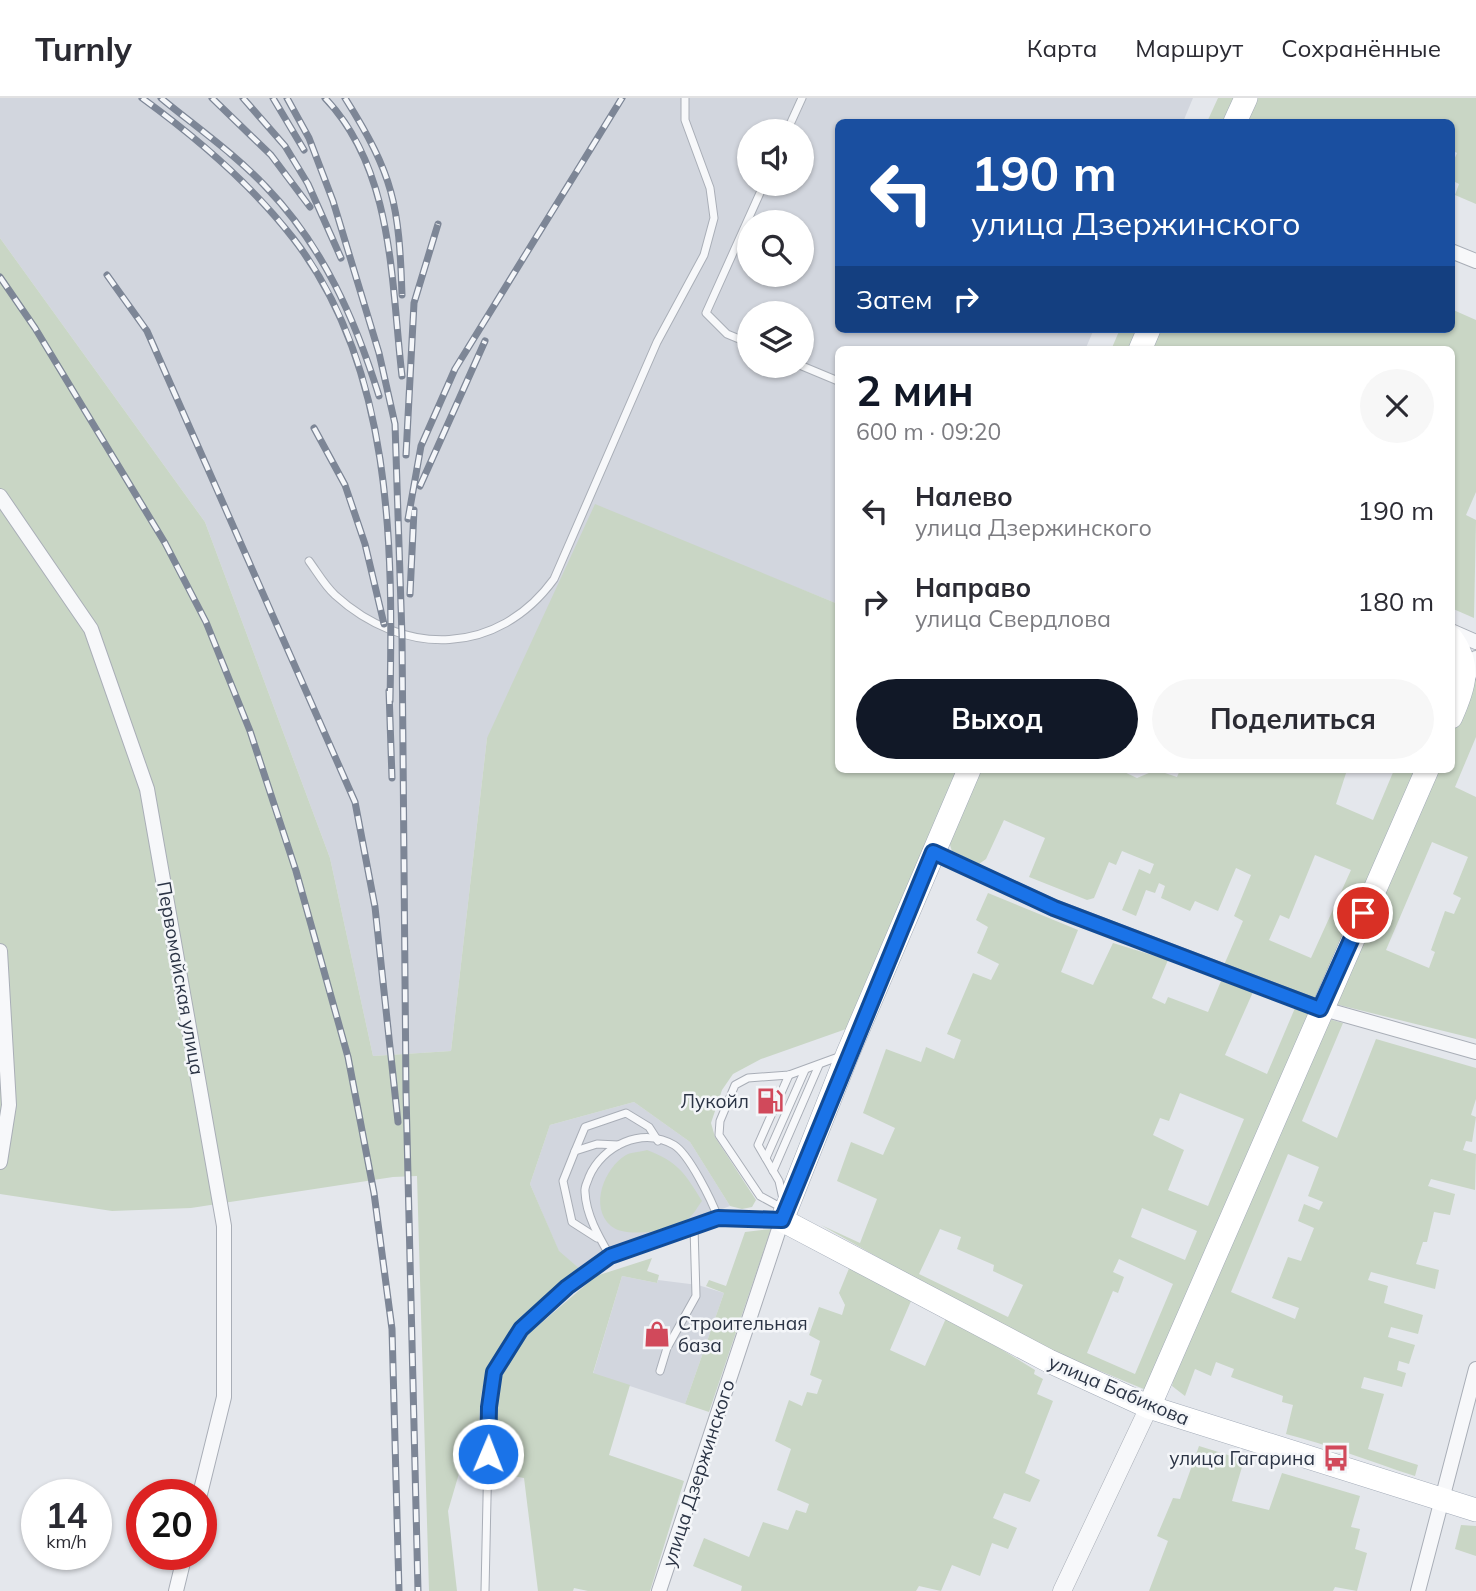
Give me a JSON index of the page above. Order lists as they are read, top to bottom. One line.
{"streets":{"main road":["улица Бабикова","улица Дзержинского"],"street":["Первомайская улица"]},"crossings":[["улица Бабикова","улица Дзержинского"]],"places":{"fuel station":["Лукойл"],"shop":["Строительная база"],"bus stop":["улица Гагарина"]},"page":{"header":"Turnly","nav":["Карта","Маршрут","Сохранённые"],"turn":["190 m","улица Дзержинского"],"then":"Затем","heading":["2 мин","600 m · 09:20"],"list":[{"name":"Налево","note":"улица Дзержинского","value":"190 m"},{"name":"Направо","note":"улица Свердлова","value":"180 m"}],"buttons":["Выход","Поделиться"],"speed":"14 km/h","limit":"20"}}
